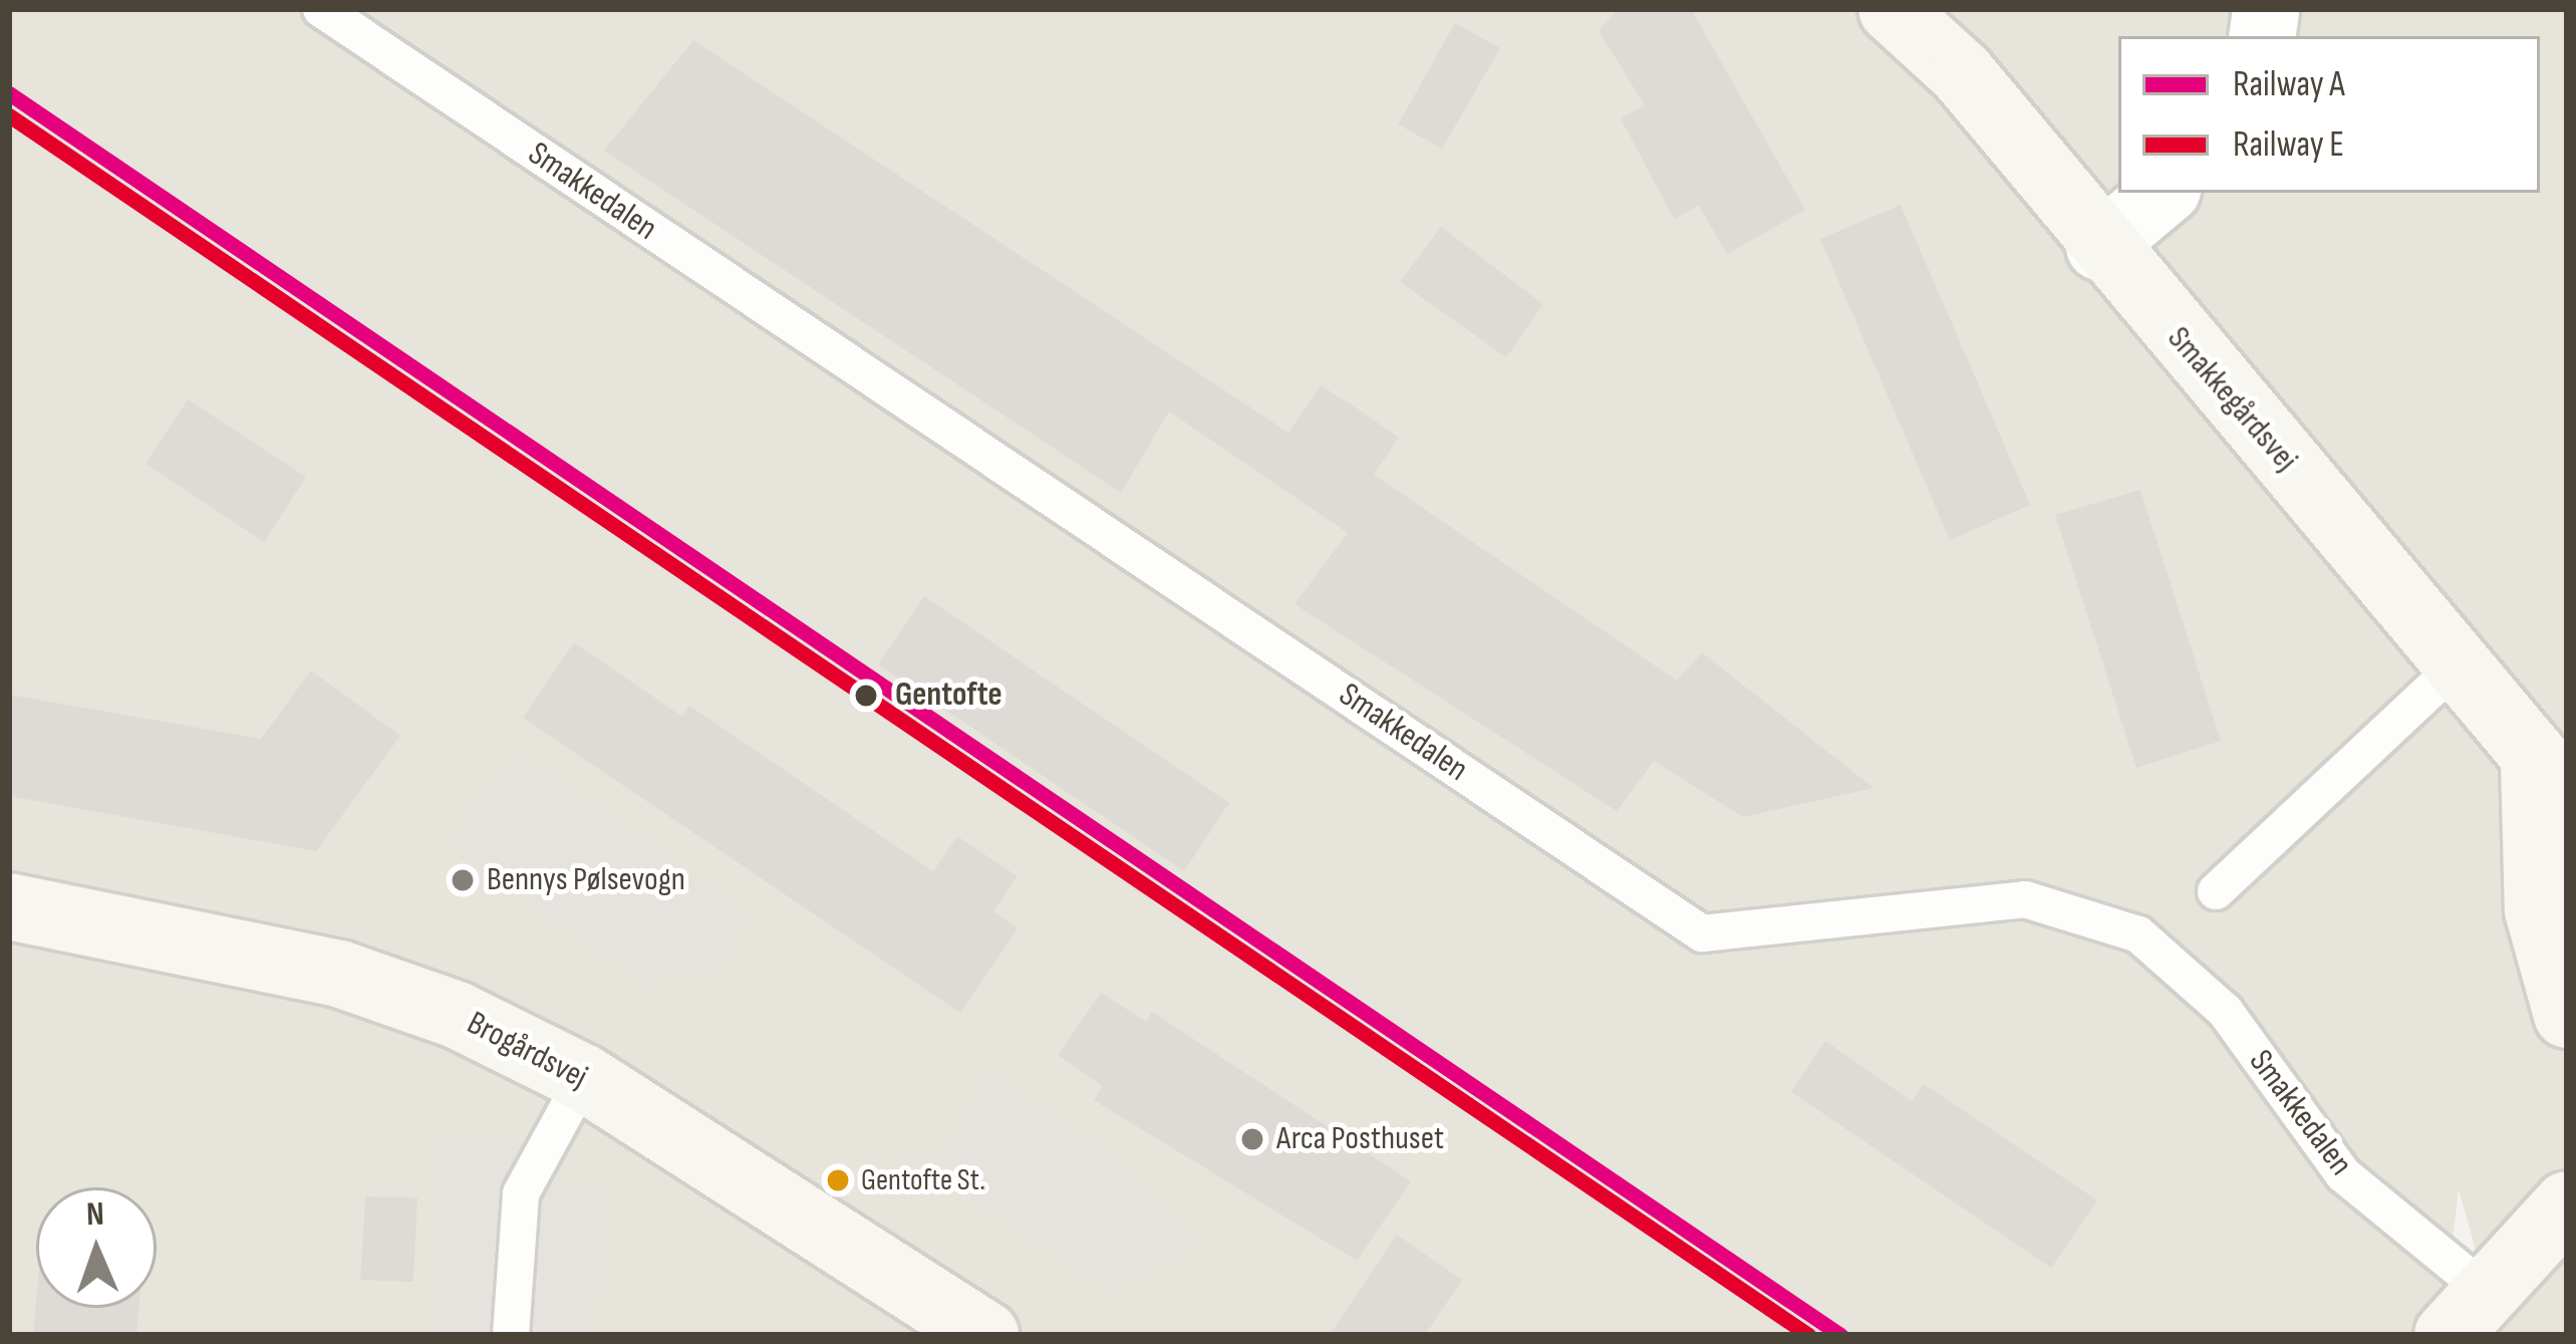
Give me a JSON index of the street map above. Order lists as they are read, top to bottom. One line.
{"streets":{"street":["Smakkegårdsvej","Brogårdsvej"],"lane":["Smakkedalen"]},"places":["Gentofte","Bennys Pølsevogn","Arca Posthuset","Gentofte St."],"lines":["rail line A","rail line E"],"legend":["Railway A","Railway E"],"north":"top"}
